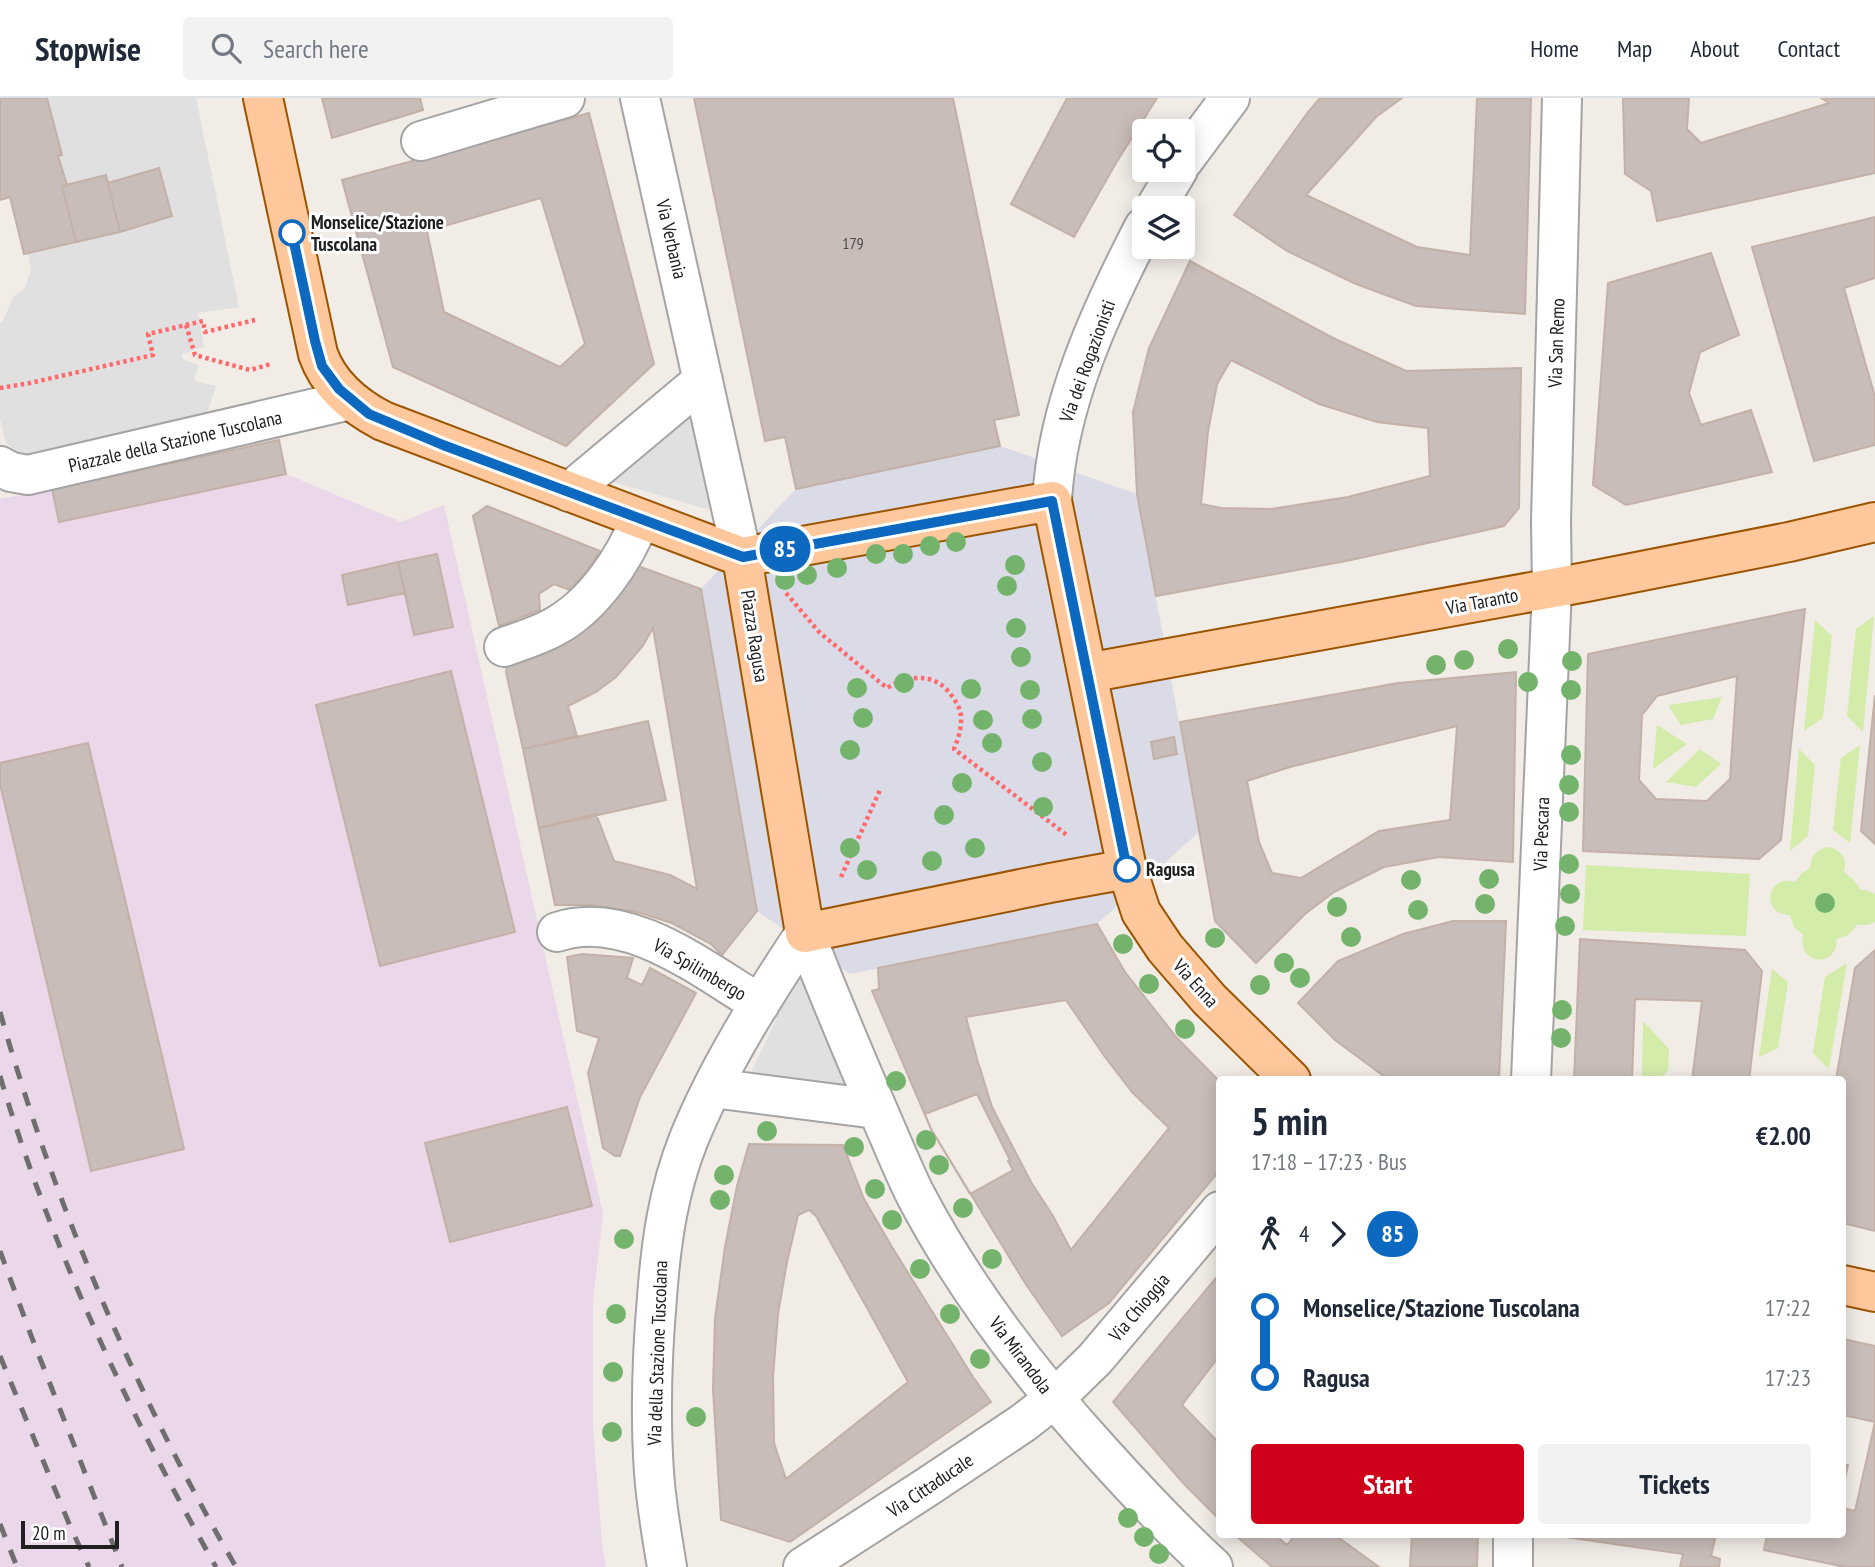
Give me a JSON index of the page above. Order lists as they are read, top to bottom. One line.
{"streets":{"main road":["Via Taranto","Piazza Ragusa","Via Enna"],"street":["Via Verbania","Via San Remo","Via dei Rogazionisti","Piazzale della Stazione Tuscolana","Via Pescara","Via Spilimbergo","Via Chioggia","Via della Stazione Tuscolana","Via Mirandola","Via Cittaducale"]},"crossings":[["Via Verbania","Piazza Ragusa"],["Via San Remo","Via Taranto"],["Via San Remo","Via Pescara"],["Via Taranto","Via Pescara"],["Piazza Ragusa","Via Mirandola"],["Via Chioggia","Via Mirandola"],["Via Chioggia","Via Cittaducale"],["Via Mirandola","Via Cittaducale"]],"places":["Monselice/Stazione Tuscolana","Ragusa"],"lines":["bus line 85"],"house_numbers":["179"],"scale_bar":"20 m","page":{"header":"Stopwise","search":"Search here","nav":["Home","Map","About","Contact"],"on_map":"85","heading":["5 min","17:18 – 17:23 · Bus","€2.00"],"legs":["4","85"],"list":[{"name":"Monselice/Stazione Tuscolana","value":"17:22"},{"name":"Ragusa","value":"17:23"}],"buttons":["Start","Tickets"],"scale":"20 m"}}
